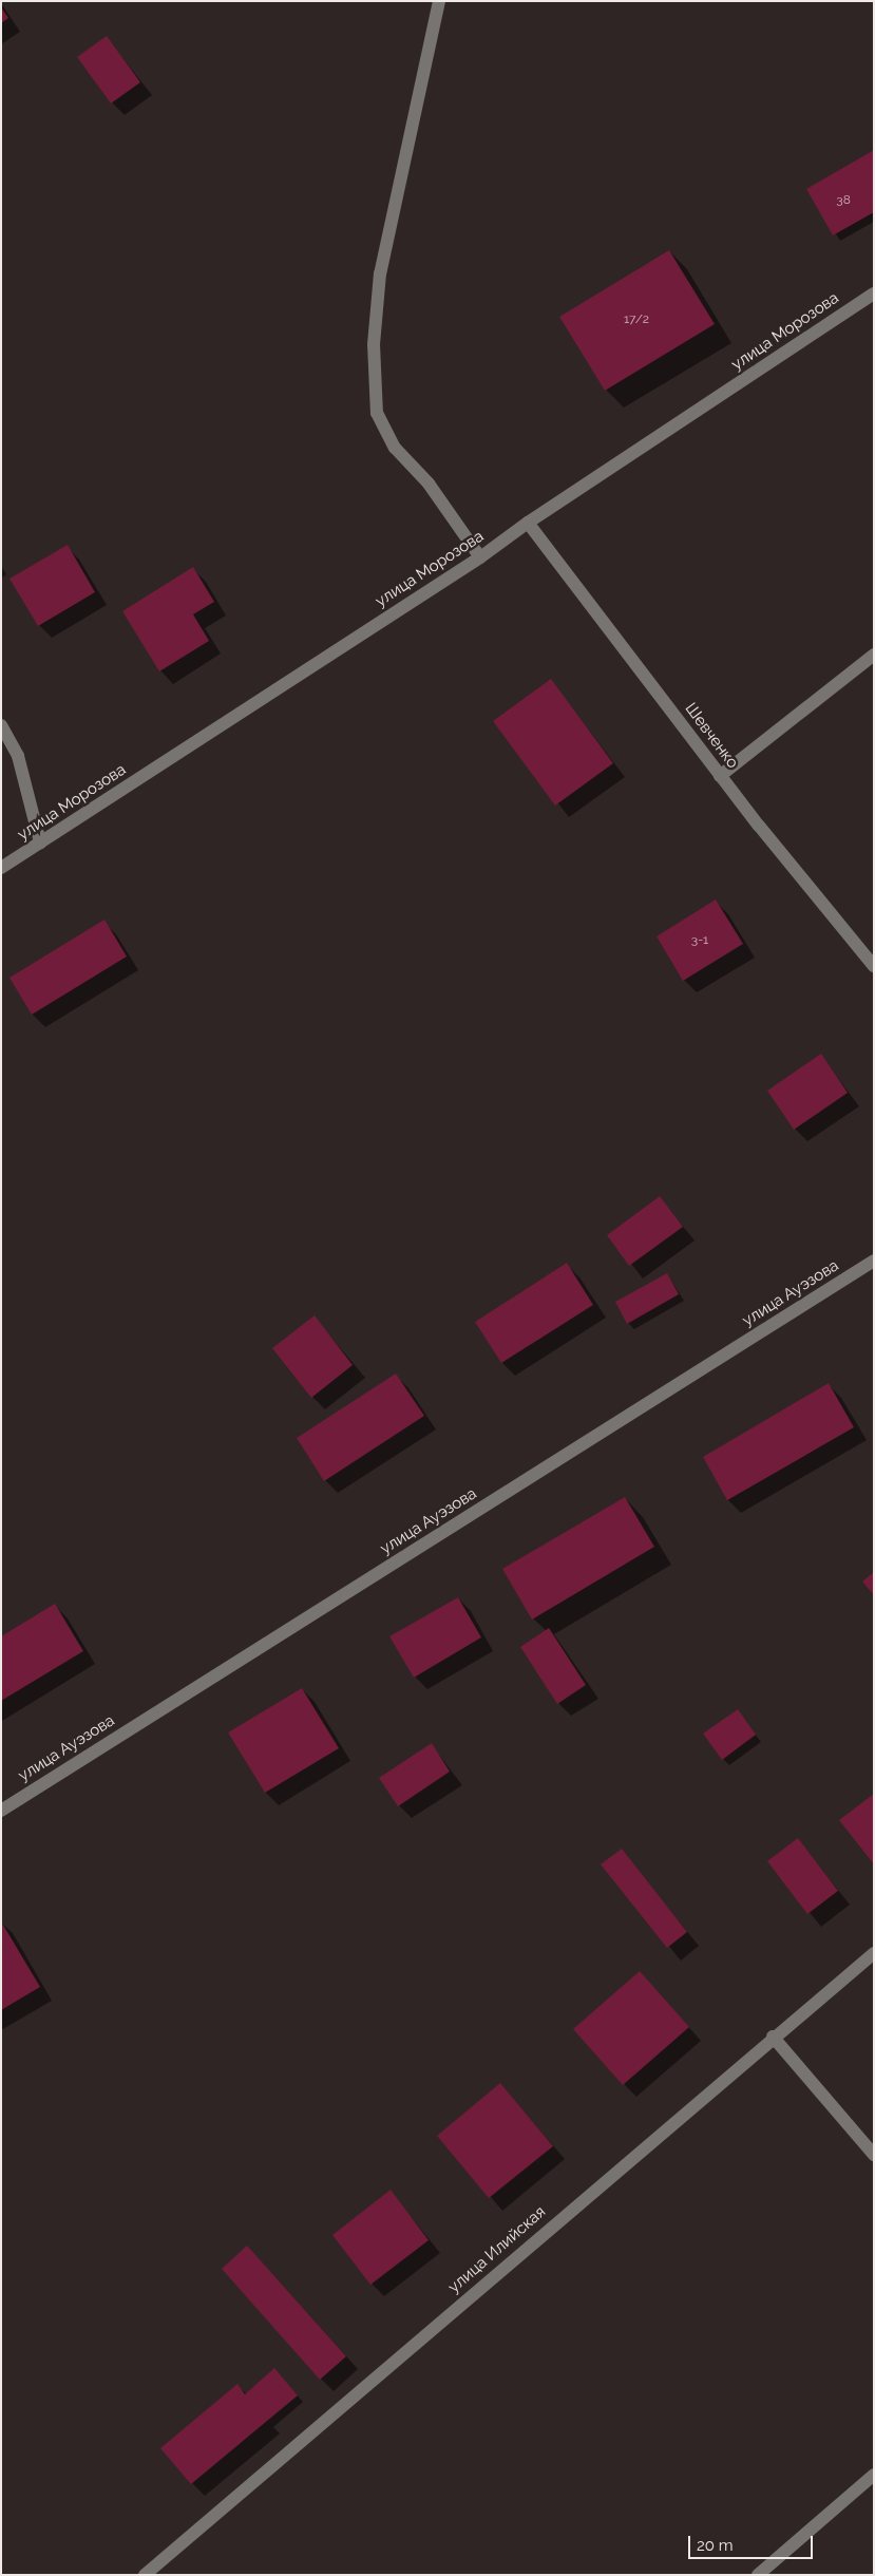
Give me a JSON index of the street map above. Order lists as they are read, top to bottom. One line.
{"streets":{"street":["улица Морозова","Шевченко","улица Ауэзова","улица Илийская"]},"crossings":[["улица Морозова","Шевченко"]],"house_numbers":["38","17/2","3-1"],"scale_bar":"20 m"}
